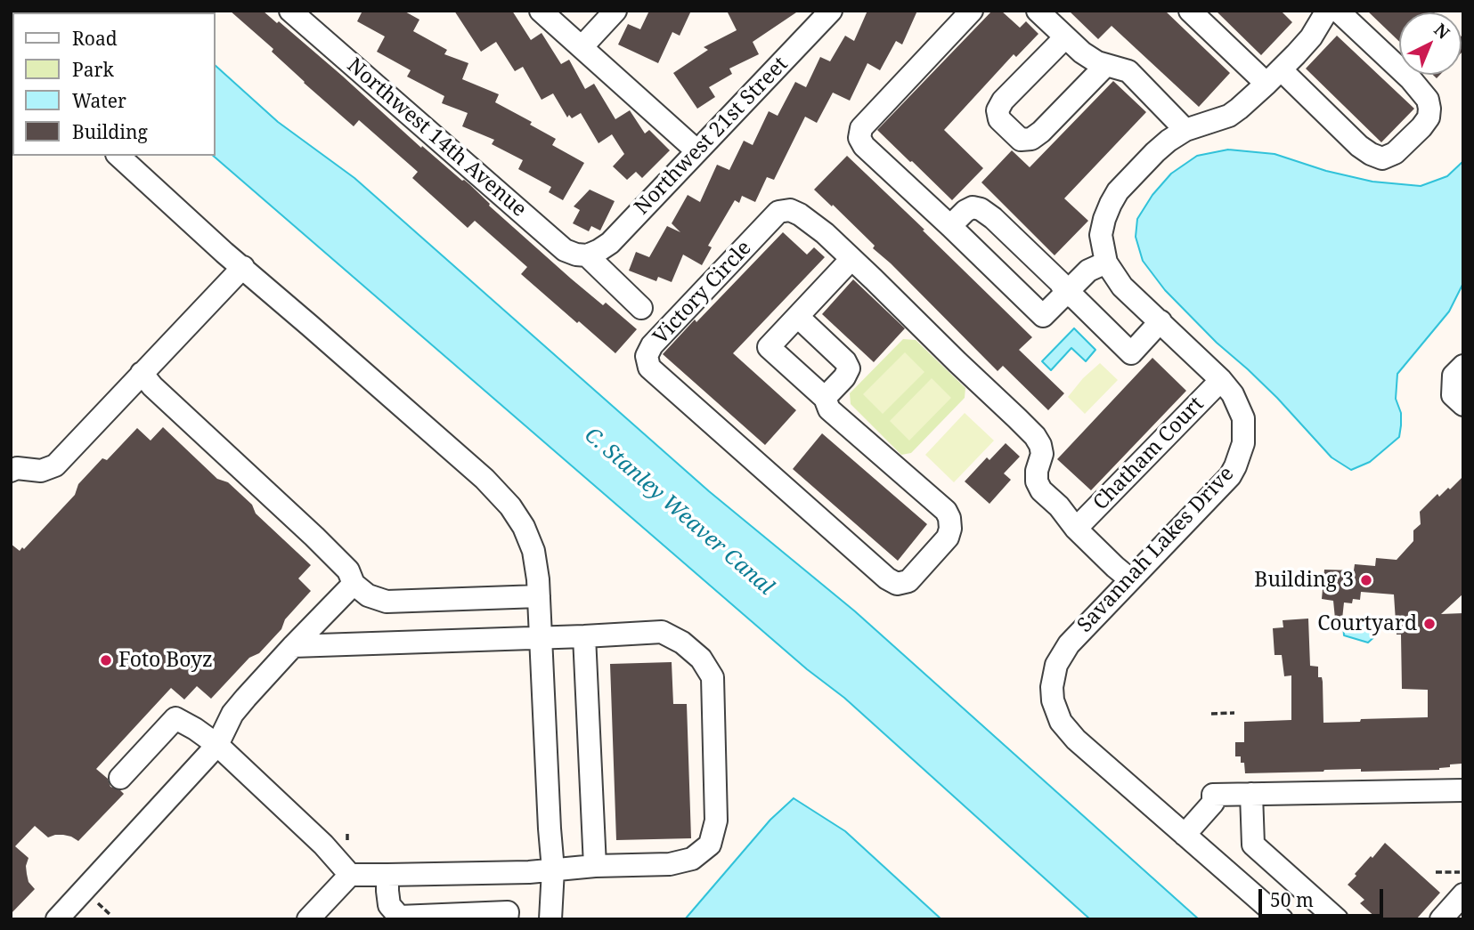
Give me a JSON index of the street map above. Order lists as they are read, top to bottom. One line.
{"streets":{"street":["Northwest 21st Street","Northwest 14th Avenue","Victory Circle","Chatham Court","Savannah Lakes Drive"]},"crossings":[["Northwest 21st Street","Northwest 14th Avenue"],["Victory Circle","Chatham Court"],["Victory Circle","Savannah Lakes Drive"],["Chatham Court","Savannah Lakes Drive"]],"water":["C. Stanley Weaver Canal"],"places":["Building 3","Courtyard","Foto Boyz"],"legend":["Road","Park","Water","Building"],"scale_bar":"50 m","north":"top right"}
